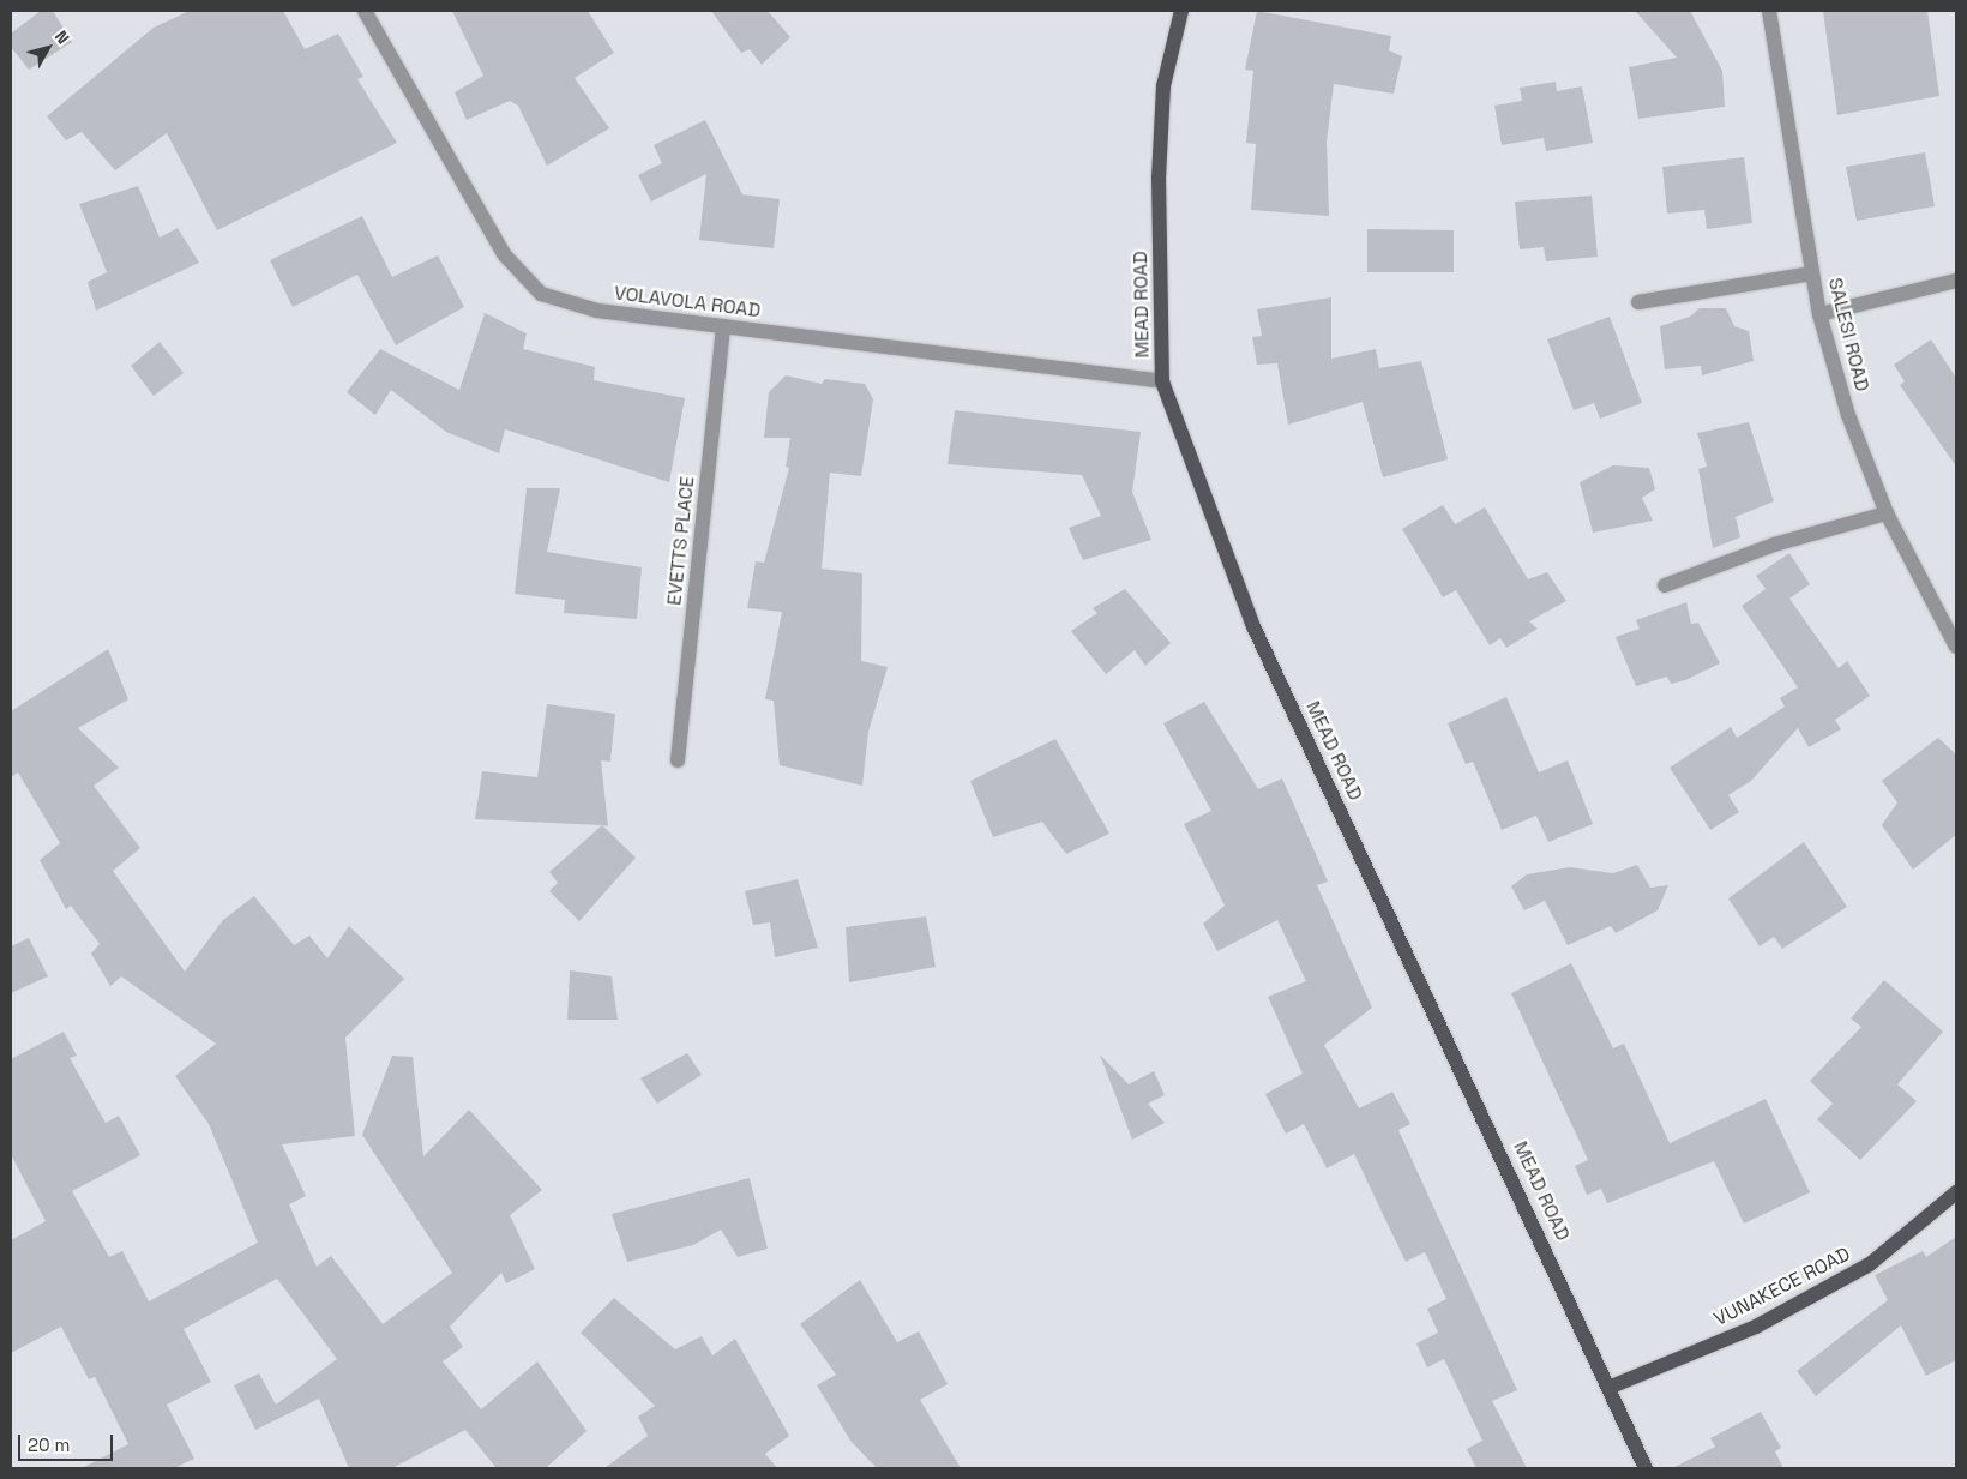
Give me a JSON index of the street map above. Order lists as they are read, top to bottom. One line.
{"streets":{"main road":["MEAD ROAD","VUNAKECE ROAD"],"street":["VOLAVOLA ROAD","SALESI ROAD","EVETTS PLACE"]},"crossings":[["VOLAVOLA ROAD","MEAD ROAD"],["VOLAVOLA ROAD","EVETTS PLACE"],["MEAD ROAD","VUNAKECE ROAD"]],"scale_bar":"20 m","north":"top right"}
